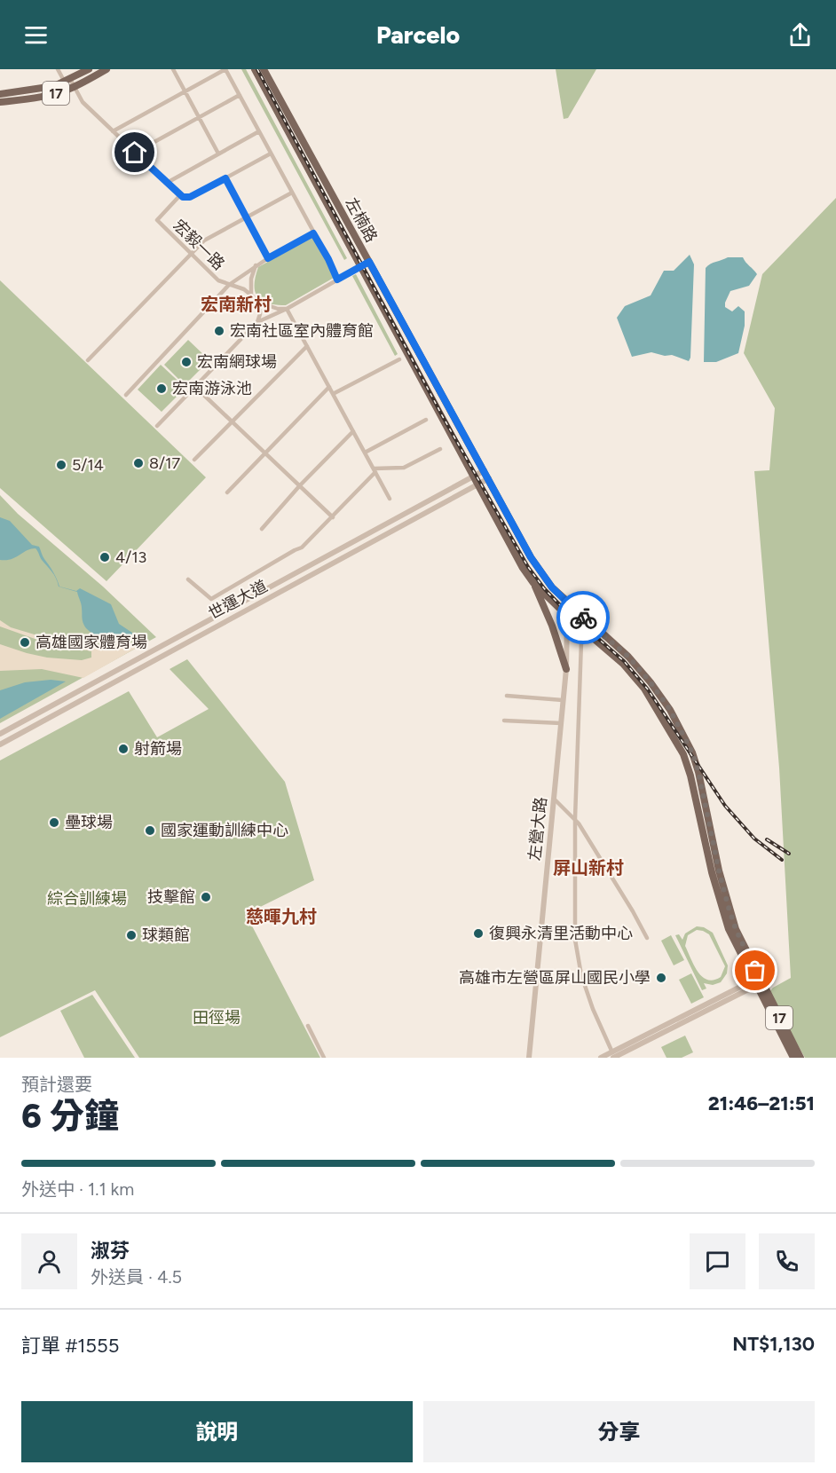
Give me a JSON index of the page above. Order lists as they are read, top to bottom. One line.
{"streets":{"main road":["17","左楠路"],"street":["宏毅一路","世運大道","左營大路"]},"crossings":[["17","左楠路"],["17","宏毅一路"],["17","左營大路"],["左楠路","世運大道"],["左楠路","左營大路"]],"districts":["宏南新村","屏山新村","慈暉九村"],"parks":["綜合訓練場","田徑場"],"places":["宏南社區室內體育館","宏南網球場","宏南游泳池","8/17","5/14","4/13","高雄國家體育場","射箭場","壘球場","國家運動訓練中心","技擊館","復興永清里活動中心","球類館","高雄市左營區屏山國民小學"],"page":{"header":"Parcelo","heading":["6 分鐘","預計還要","21:46–21:51"],"panel":["淑芬","外送員 · 4.5","訂單 #1555","NT$1,130"],"bar":"外送中 · 1.1 km","buttons":["說明","分享"]}}
